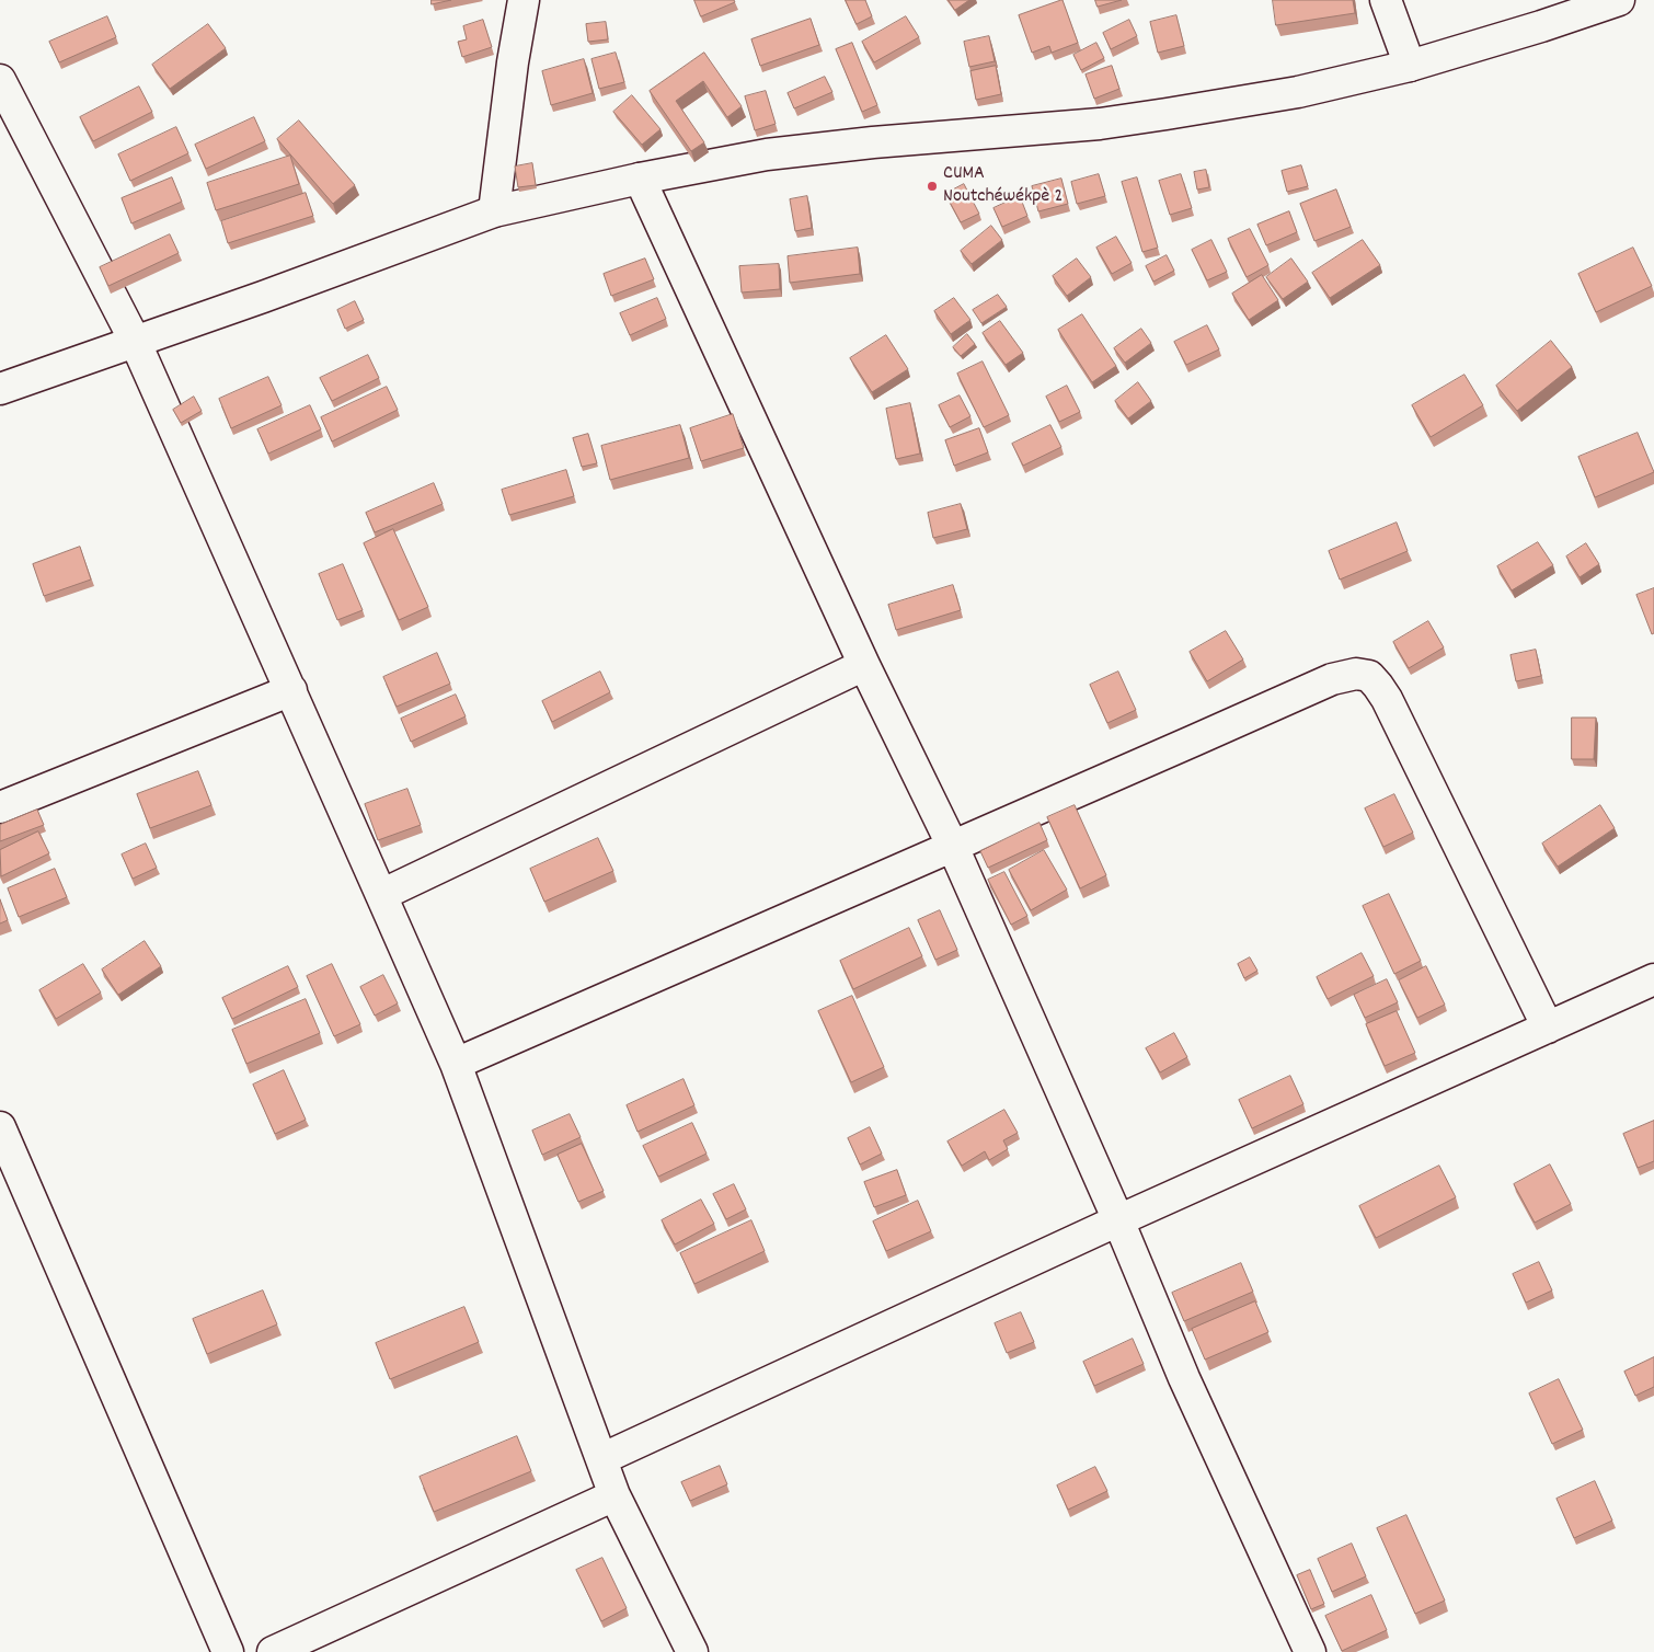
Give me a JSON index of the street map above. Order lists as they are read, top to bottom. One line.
{"places":["CUMA Noutchéwékpè 2"]}
